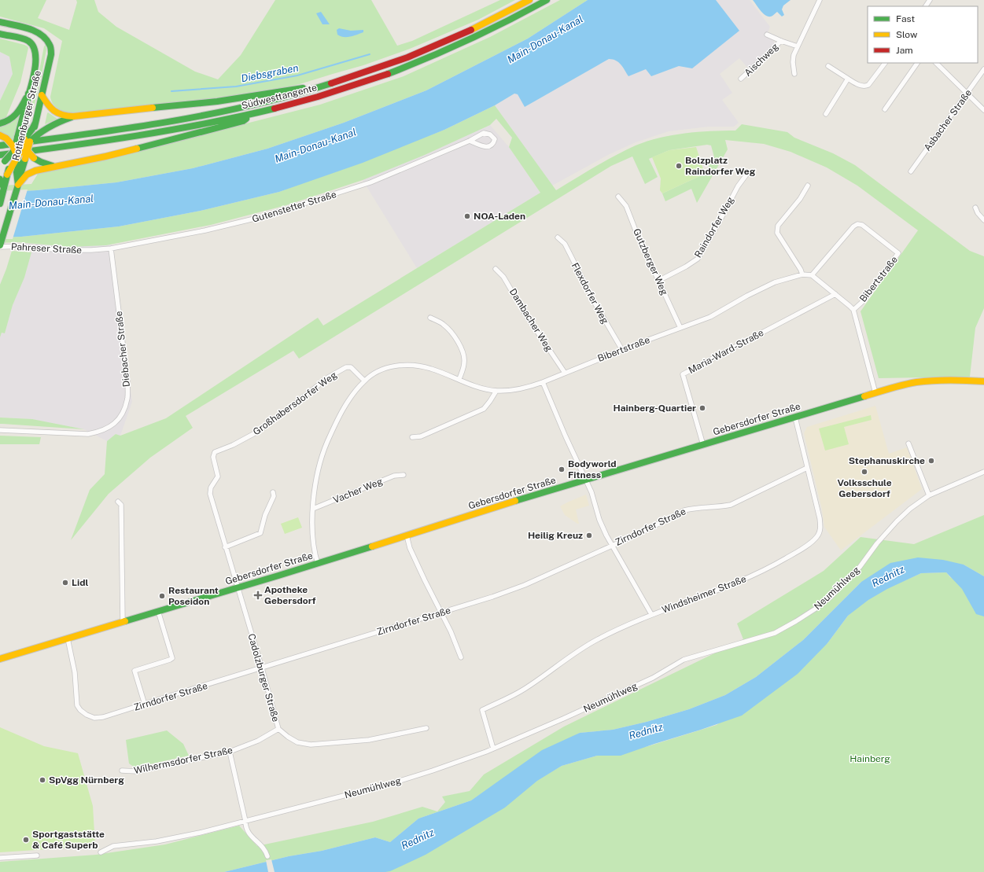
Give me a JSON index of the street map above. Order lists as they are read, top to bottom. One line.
{"streets":{"main road":["Südwesttangente","Rothenburger Straße","Gebersdorfer Straße"],"street":["Aischweg","Asbacher Straße","Gutenstetter Straße","Raindorfer Weg","Pahreser Straße","Gutzberger Weg","Bibertstraße","Flexdorfer Weg","Dambacher Weg","Diebacher Straße","Maria-Ward-Straße","Großhabersdorfer Weg","Vacher Weg","Zirndorfer Straße","Neumühlweg","Windsheimer Straße","Cadolzburger Straße","Wilhermsdorfer Straße"]},"crossings":[["Rothenburger Straße","Pahreser Straße"],["Gutenstetter Straße","Pahreser Straße"],["Gutenstetter Straße","Diebacher Straße"],["Raindorfer Weg","Gutzberger Weg"],["Pahreser Straße","Diebacher Straße"],["Gutzberger Weg","Bibertstraße"],["Bibertstraße","Flexdorfer Weg"],["Bibertstraße","Dambacher Weg"],["Bibertstraße","Maria-Ward-Straße"],["Bibertstraße","Großhabersdorfer Weg"],["Bibertstraße","Gebersdorfer Straße"],["Bibertstraße","Vacher Weg"],["Maria-Ward-Straße","Gebersdorfer Straße"],["Großhabersdorfer Weg","Gebersdorfer Straße"],["Großhabersdorfer Weg","Cadolzburger Straße"],["Gebersdorfer Straße","Zirndorfer Straße"],["Gebersdorfer Straße","Windsheimer Straße"],["Gebersdorfer Straße","Cadolzburger Straße"],["Zirndorfer Straße","Windsheimer Straße"],["Zirndorfer Straße","Cadolzburger Straße"],["Neumühlweg","Windsheimer Straße"],["Cadolzburger Straße","Wilhermsdorfer Straße"]],"water":["Main-Donau-Kanal","Diebsgraben","Rednitz"],"parks":["Hainberg"],"places":{"other":["Bolzplatz Raindorfer Weg","NOA-Laden","Hainberg-Quartier","Stephanuskirche","Bodyworld Fitness","Volksschule Gebersdorf","Heilig Kreuz","Lidl","Restaurant Poseidon","SpVgg Nürnberg","Sportgaststätte & Café Superb"],"health":["Apotheke Gebersdorf"]},"legend":["Fast","Slow","Jam"]}
